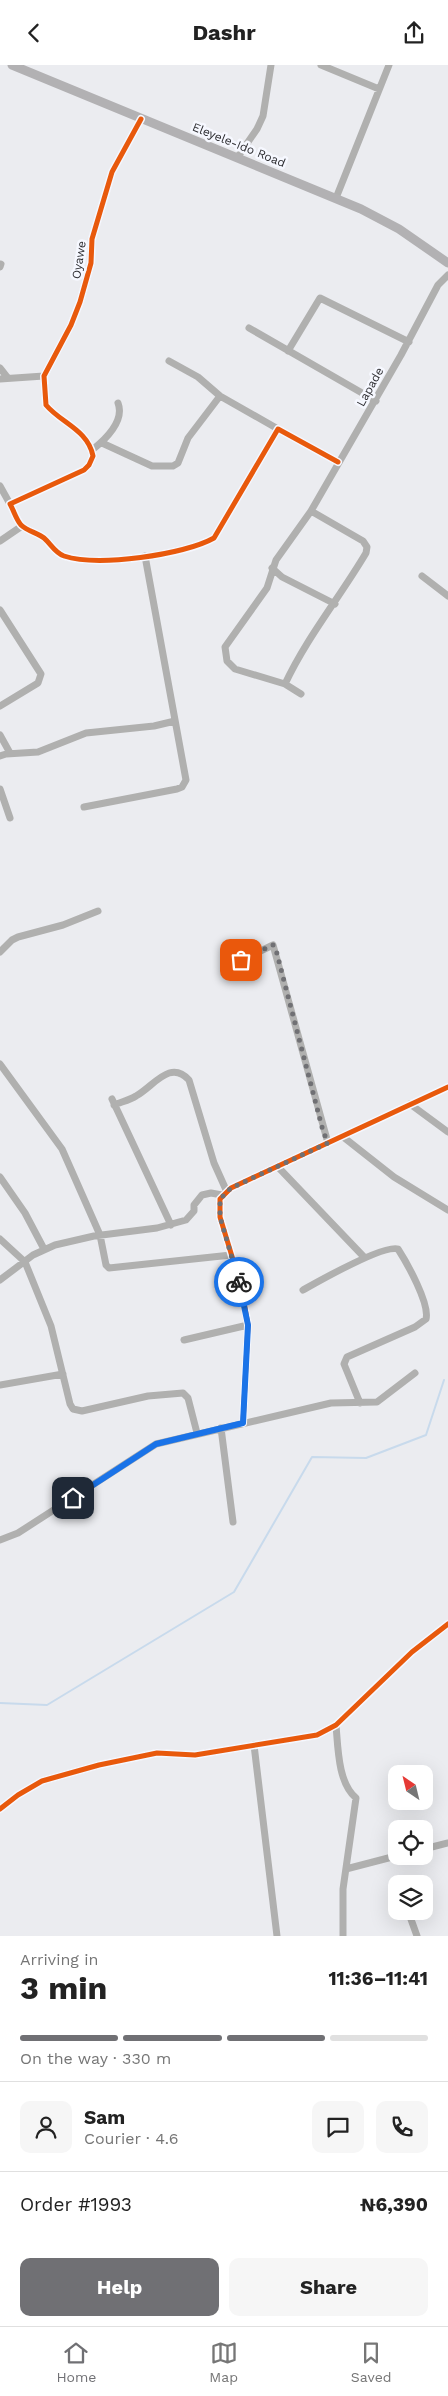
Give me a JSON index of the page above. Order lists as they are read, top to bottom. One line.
{"streets":{"main road":["Eleyele-Ido Road"],"street":["Oyawe","Lapade"]},"crossings":[["Eleyele-Ido Road","Oyawe"]],"north":"top left","page":{"header":"Dashr","heading":["3 min","Arriving in","11:36–11:41"],"panel":["Sam","Courier · 4.6","Order #1993","₦6,390"],"bar":"On the way · 330 m","buttons":["Help","Share"],"tabs":["Home","Map","Saved"]}}
